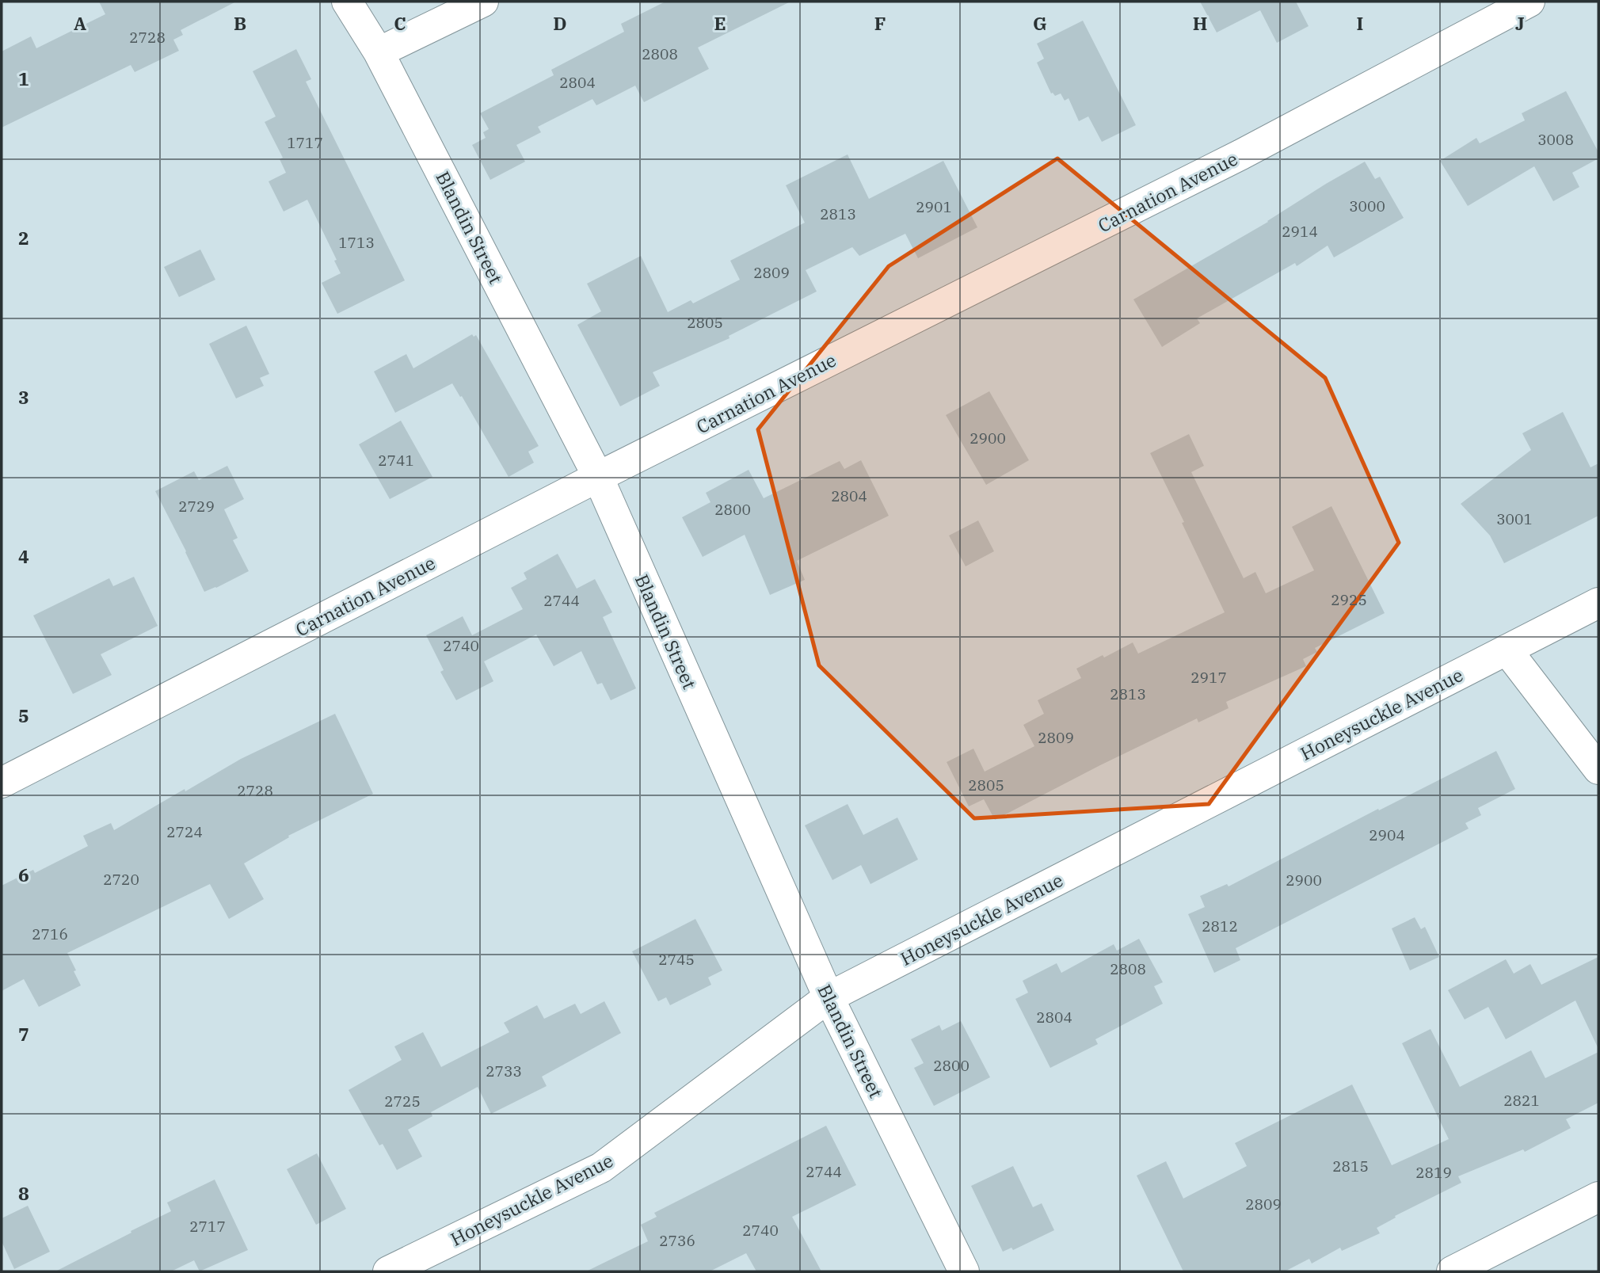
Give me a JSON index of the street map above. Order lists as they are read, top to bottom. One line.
{"streets":{"street":["Carnation Avenue","Blandin Street","Honeysuckle Avenue"]},"crossings":[["Carnation Avenue","Blandin Street"],["Blandin Street","Honeysuckle Avenue"]],"house_numbers":["2728","2808","2804","3008","1717","3000","2901","2813","2914","1713","2809","2805","2900","2741","2804","2729","2800","3001","2925","2744","2740","2917","2813","2809","2805","2728","2724","2904","2720","2900","2812","2716","2745","2808","2804","2800","2733","2821","2725","2815","2744","2819","2809","2717","2740","2736"],"grid":{"columns":["A","B","C","D","E","F","G","H","I","J"],"rows":["1","2","3","4","5","6","7","8"]}}
